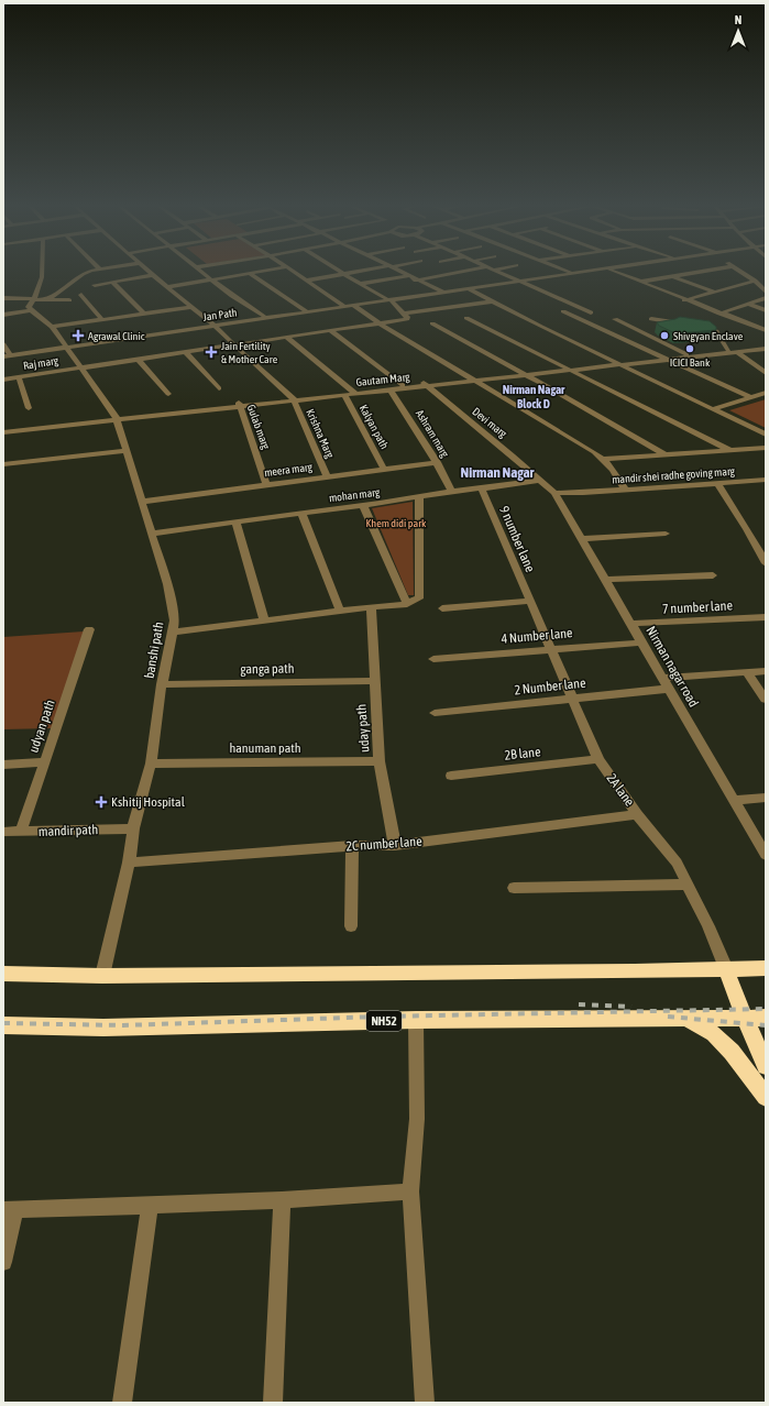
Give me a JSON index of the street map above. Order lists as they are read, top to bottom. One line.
{"streets":{"highway":["NH52"],"street":["Jan Path","Raj marg","Gautam Marg","Devi marg","Gulab marg","Kalyan path","Krishna Marg","Ashram marg","meera marg","mandir shei radhe goving marg","mohan marg","9 number lane","7 number lane","4 Number lane","banshi path","Nirman nagar road","ganga path","2 Number lane","udyan path","uday path","hanuman path","2B lane","2A lane","mandir path","2C number lane"]},"crossings":[["Jan Path","banshi path"],["Raj marg","banshi path"],["Gautam Marg","Devi marg"],["Gautam Marg","Gulab marg"],["Gautam Marg","Kalyan path"],["Gautam Marg","Krishna Marg"],["Gautam Marg","Ashram marg"],["Gautam Marg","banshi path"],["Devi marg","mohan marg"],["Gulab marg","meera marg"],["Kalyan path","meera marg"],["Krishna Marg","meera marg"],["Ashram marg","meera marg"],["Ashram marg","mohan marg"],["meera marg","banshi path"],["mandir shei radhe goving marg","Nirman nagar road"],["mohan marg","9 number lane"],["mohan marg","banshi path"],["9 number lane","2A lane"],["7 number lane","Nirman nagar road"],["4 Number lane","Nirman nagar road"],["4 Number lane","2A lane"],["banshi path","ganga path"],["banshi path","hanuman path"],["banshi path","mandir path"],["banshi path","2C number lane"],["Nirman nagar road","2 Number lane"],["ganga path","uday path"],["2 Number lane","2A lane"],["udyan path","mandir path"],["uday path","hanuman path"],["uday path","2C number lane"],["2B lane","2A lane"],["2A lane","2C number lane"]],"districts":["Nirman Nagar Block D","Nirman Nagar"],"parks":["Khem didi park"],"places":{"health":["Agrawal Clinic","Jain Fertility & Mother Care","Kshitij Hospital"],"other":["Shivgyan Enclave","ICICI Bank"]},"north":"top"}
